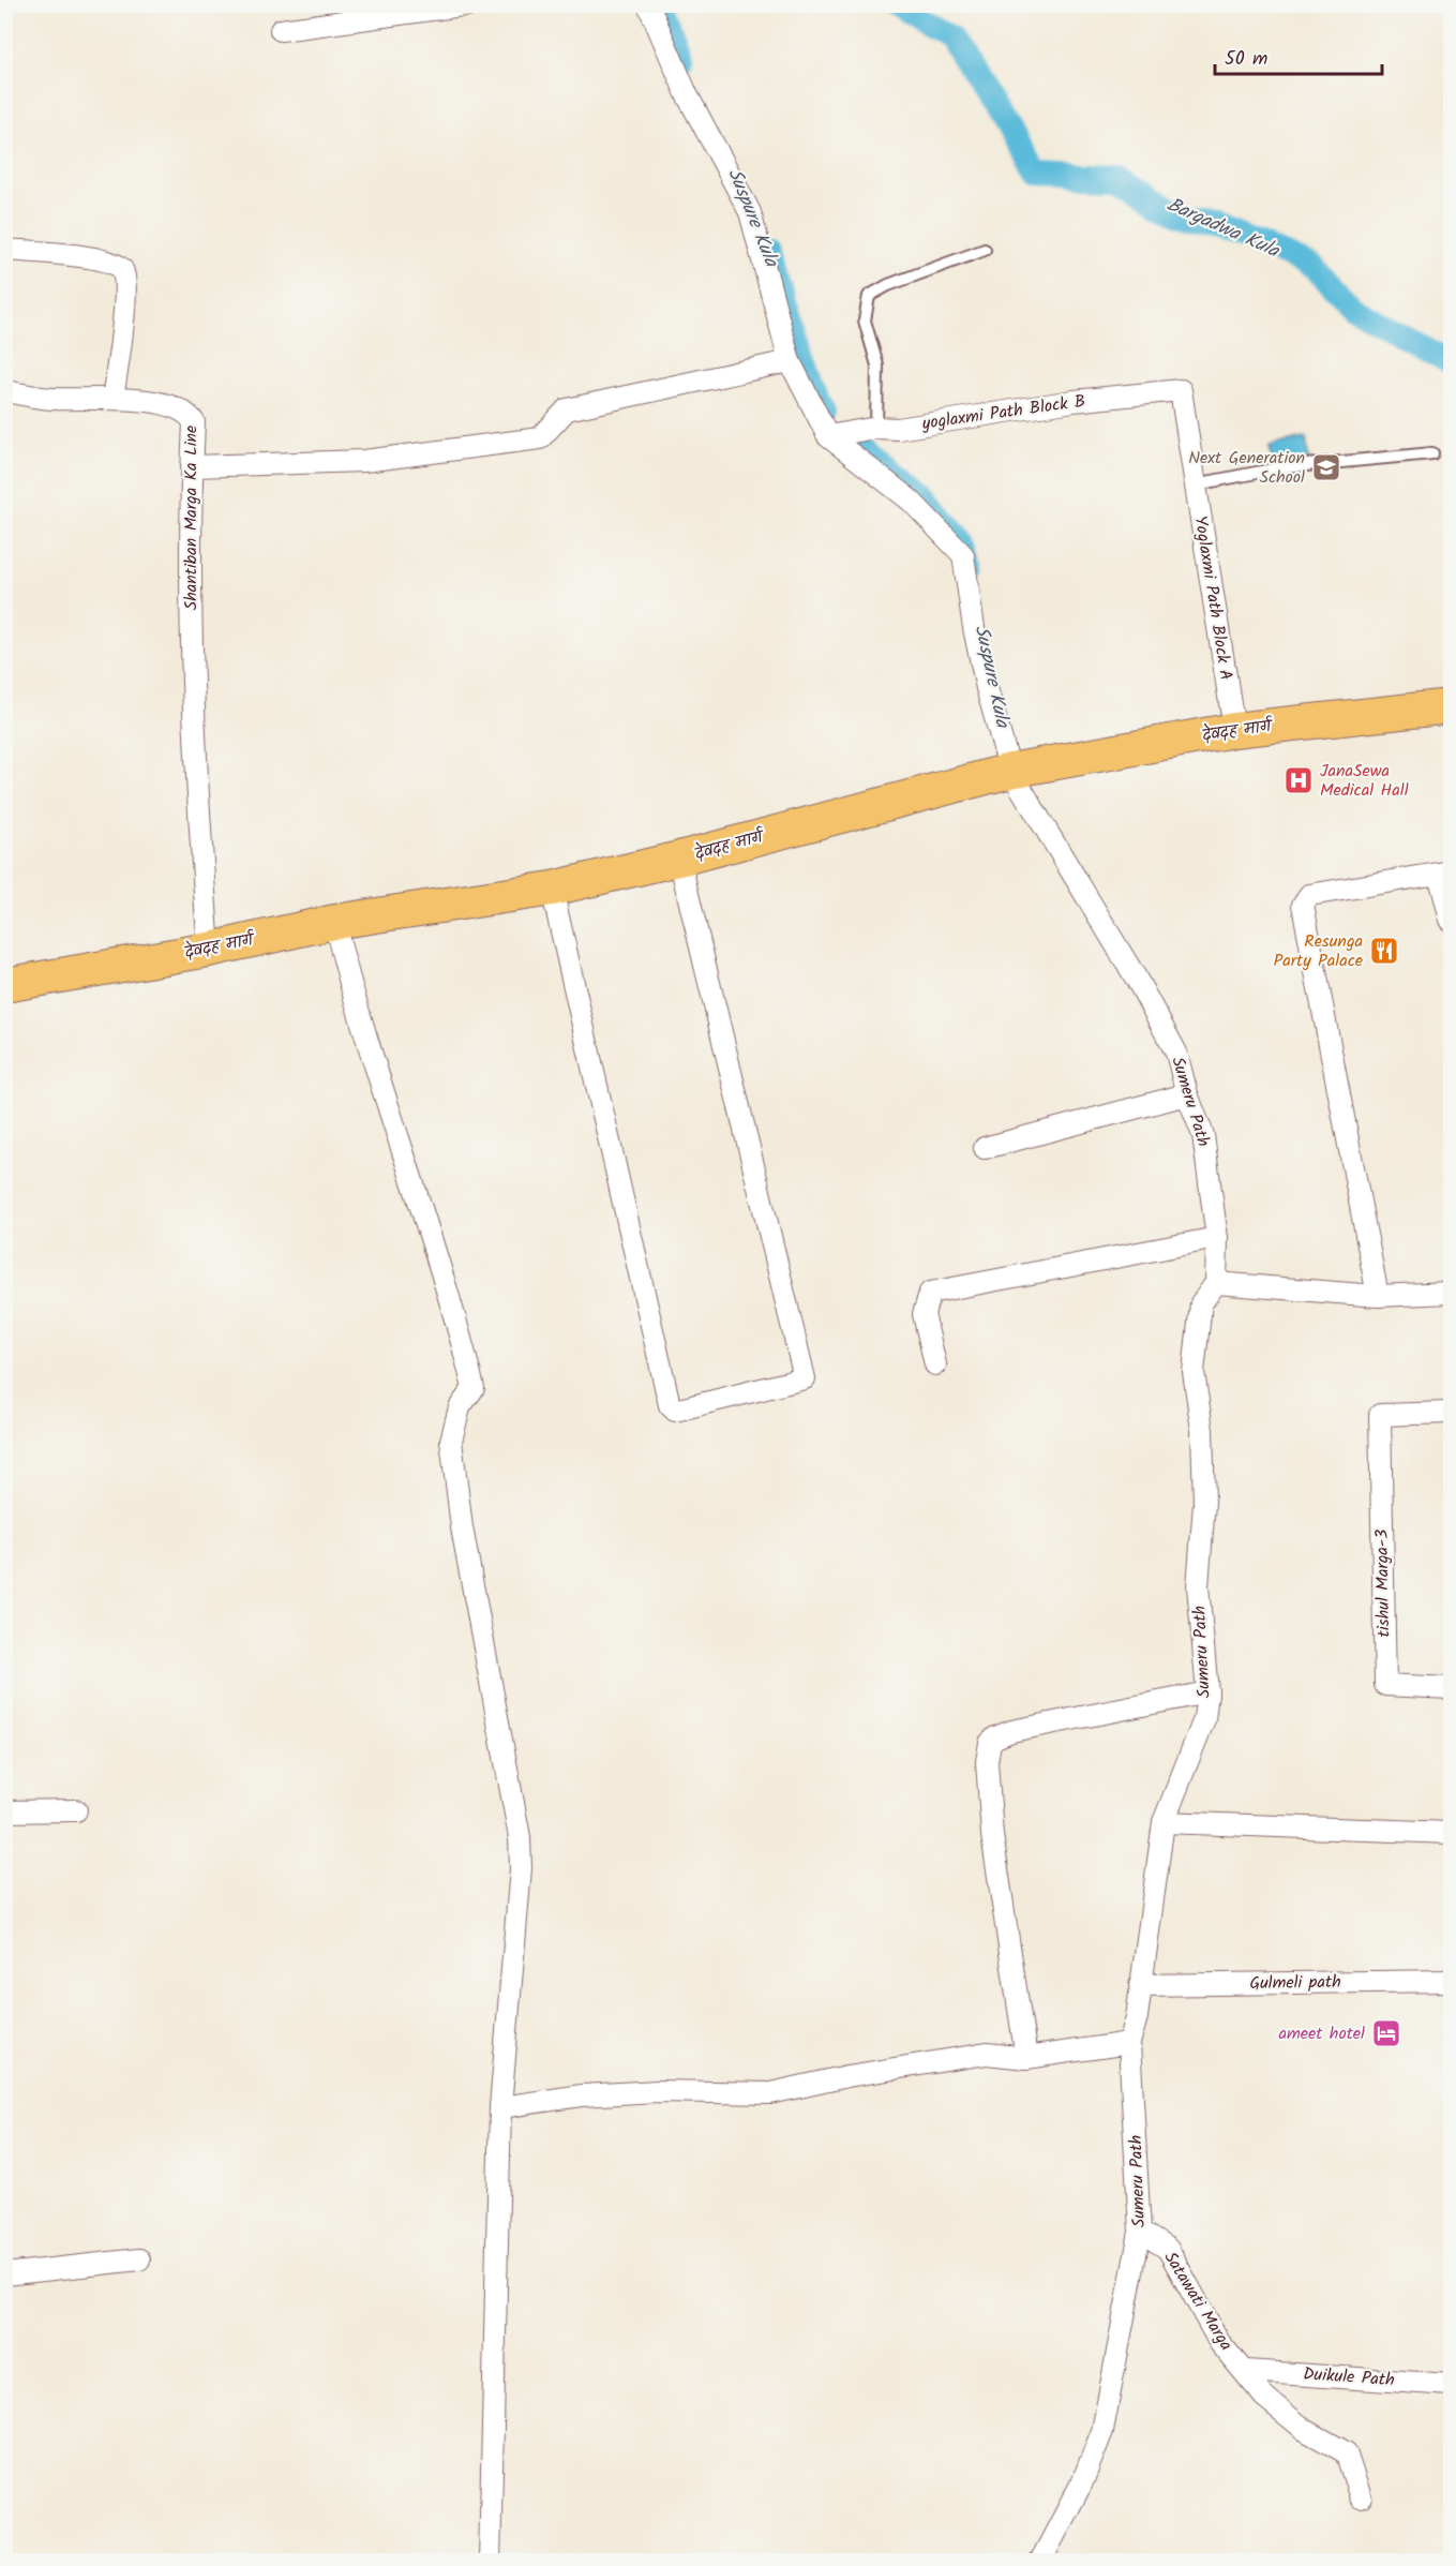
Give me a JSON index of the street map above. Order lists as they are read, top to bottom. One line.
{"streets":{"main road":["देवदह मार्ग"],"street":["yoglaxmi Path Block B","Shantiban Marga Ka Line","Yoglaxmi Path Block A","Sumeru Path","tishul Marga-3","Gulmeli path","Satawati Marga","Duikule Path"]},"crossings":[["yoglaxmi Path Block B","Yoglaxmi Path Block A"],["yoglaxmi Path Block B","Sumeru Path"],["Shantiban Marga Ka Line","देवदह मार्ग"],["Yoglaxmi Path Block A","देवदह मार्ग"],["देवदह मार्ग","Sumeru Path"],["Sumeru Path","Gulmeli path"],["Sumeru Path","Satawati Marga"],["Satawati Marga","Duikule Path"]],"water":["Suspure Kula","Bargadwa Kula"],"places":{"school or university":["Next Generation School"],"hospital":["JanaSewa Medical Hall"],"restaurant":["Resunga Party Palace"],"hotel":["ameet hotel"]},"scale_bar":"50 m"}
